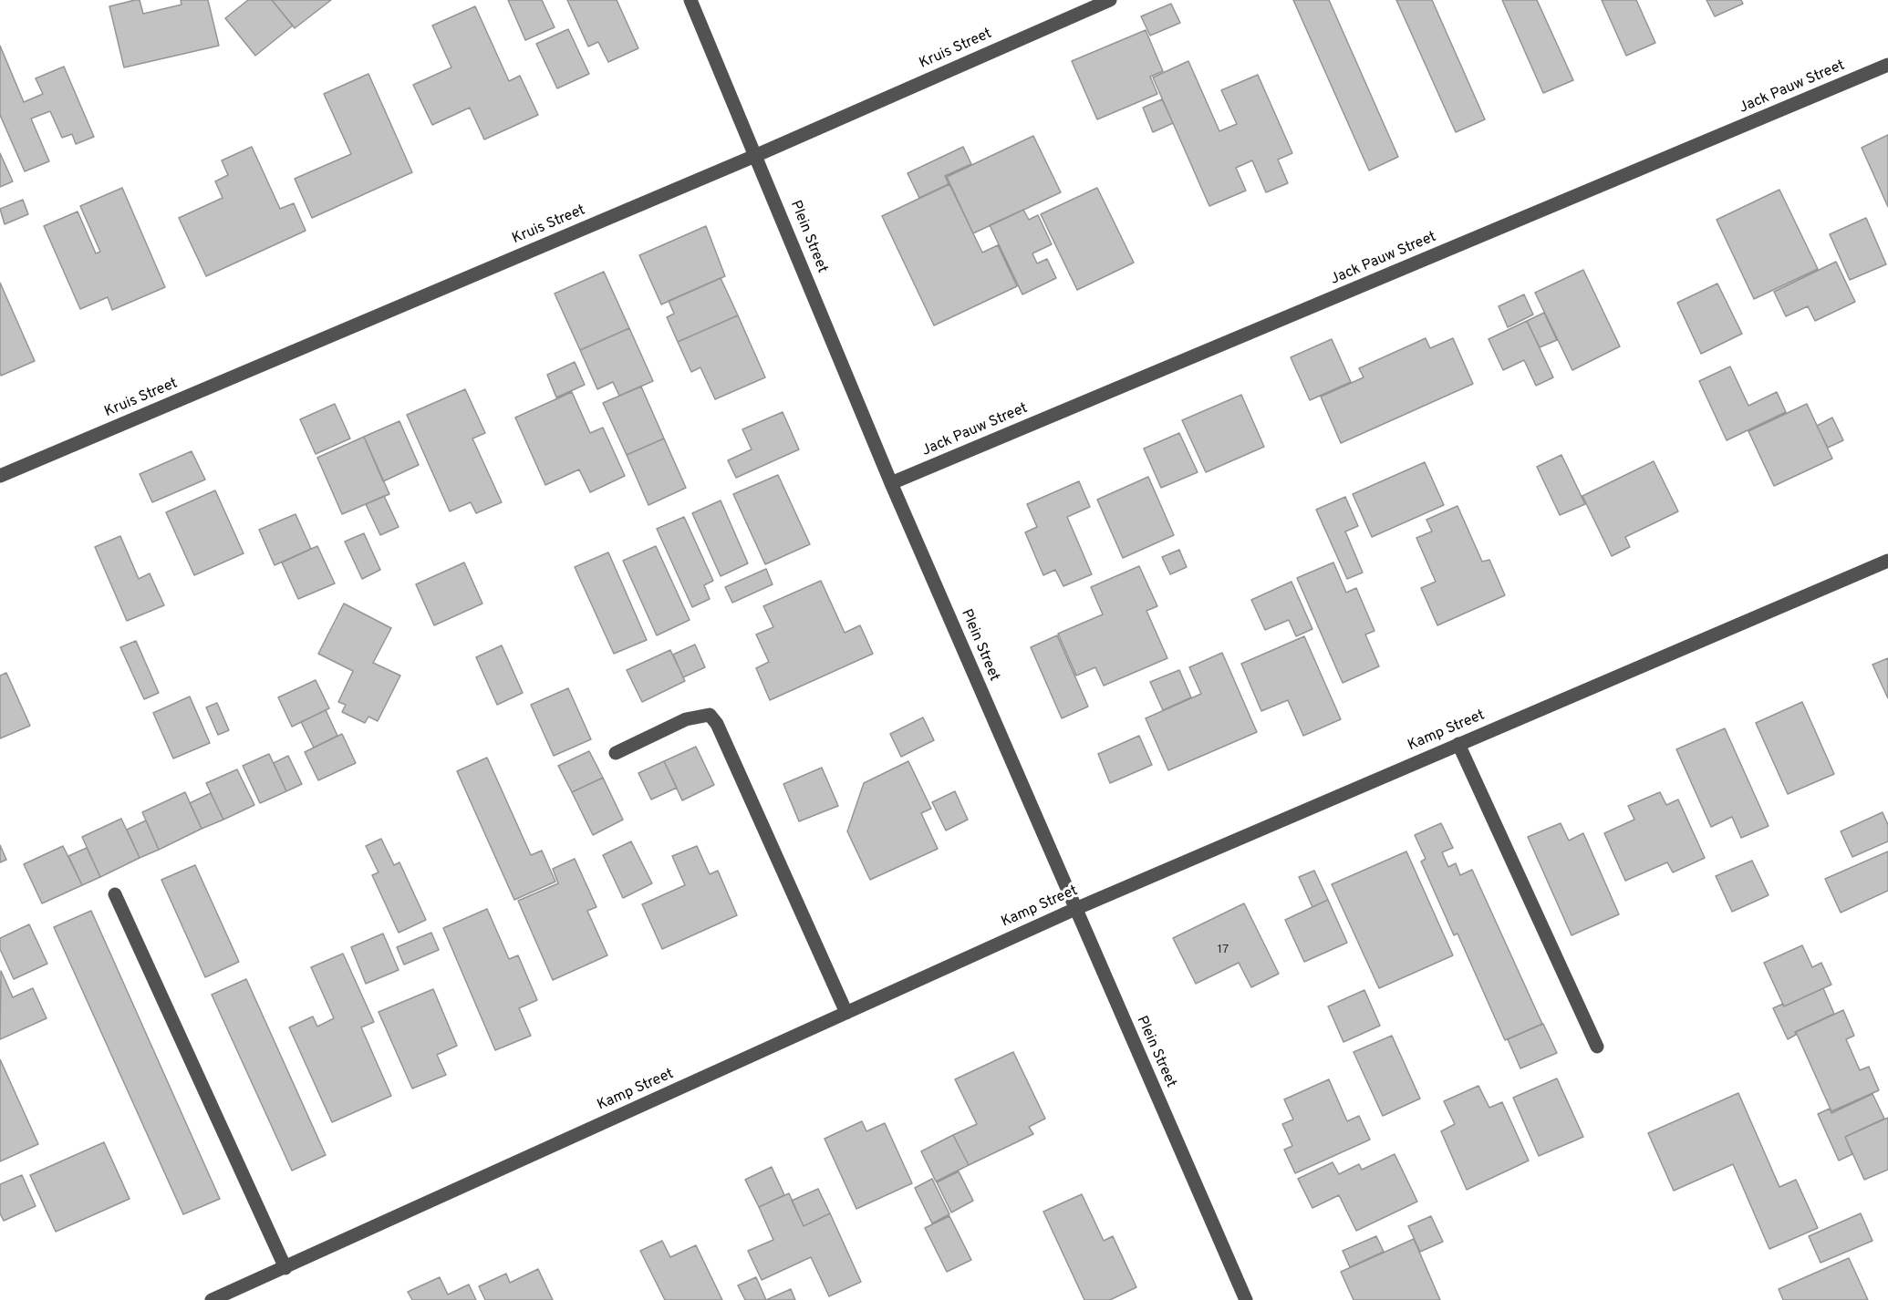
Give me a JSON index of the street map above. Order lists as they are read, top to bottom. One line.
{"streets":{"street":["Kruis Street","Jack Pauw Street","Plein Street","Kamp Street"]},"crossings":[["Kruis Street","Plein Street"],["Jack Pauw Street","Plein Street"],["Plein Street","Kamp Street"]],"house_numbers":["17"]}
